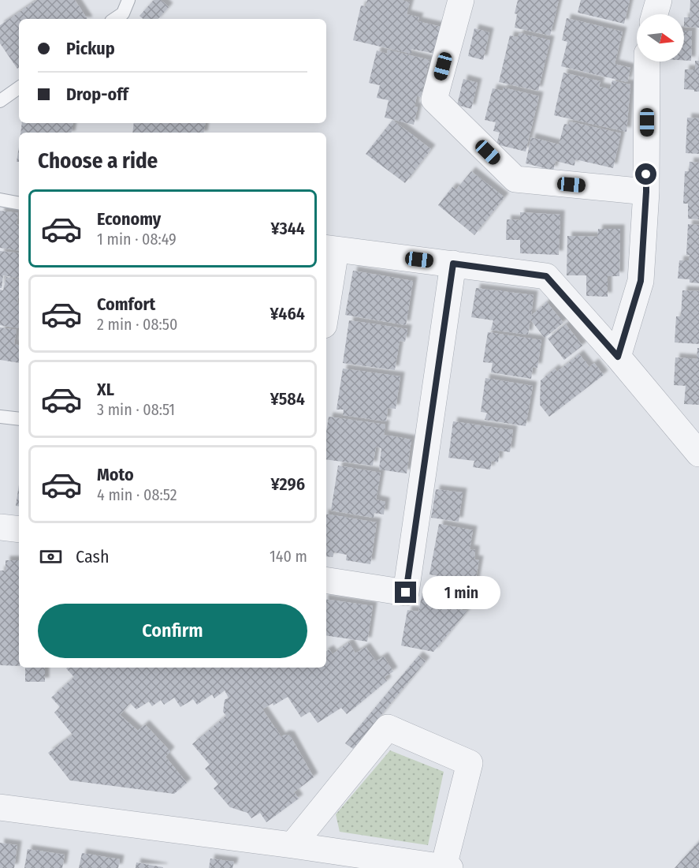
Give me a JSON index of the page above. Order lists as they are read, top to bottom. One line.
{"north":"right","page":{"banner":["Pickup","Drop-off"],"heading":"Choose a ride","list":[{"name":"Economy","note":"1 min · 08:49","value":"¥344"},{"name":"Comfort","note":"2 min · 08:50","value":"¥464"},{"name":"XL","note":"3 min · 08:51","value":"¥584"},{"name":"Moto","note":"4 min · 08:52","value":"¥296"}],"pay":["Cash","140 m"],"bubble":"1 min","buttons":"Confirm"}}
